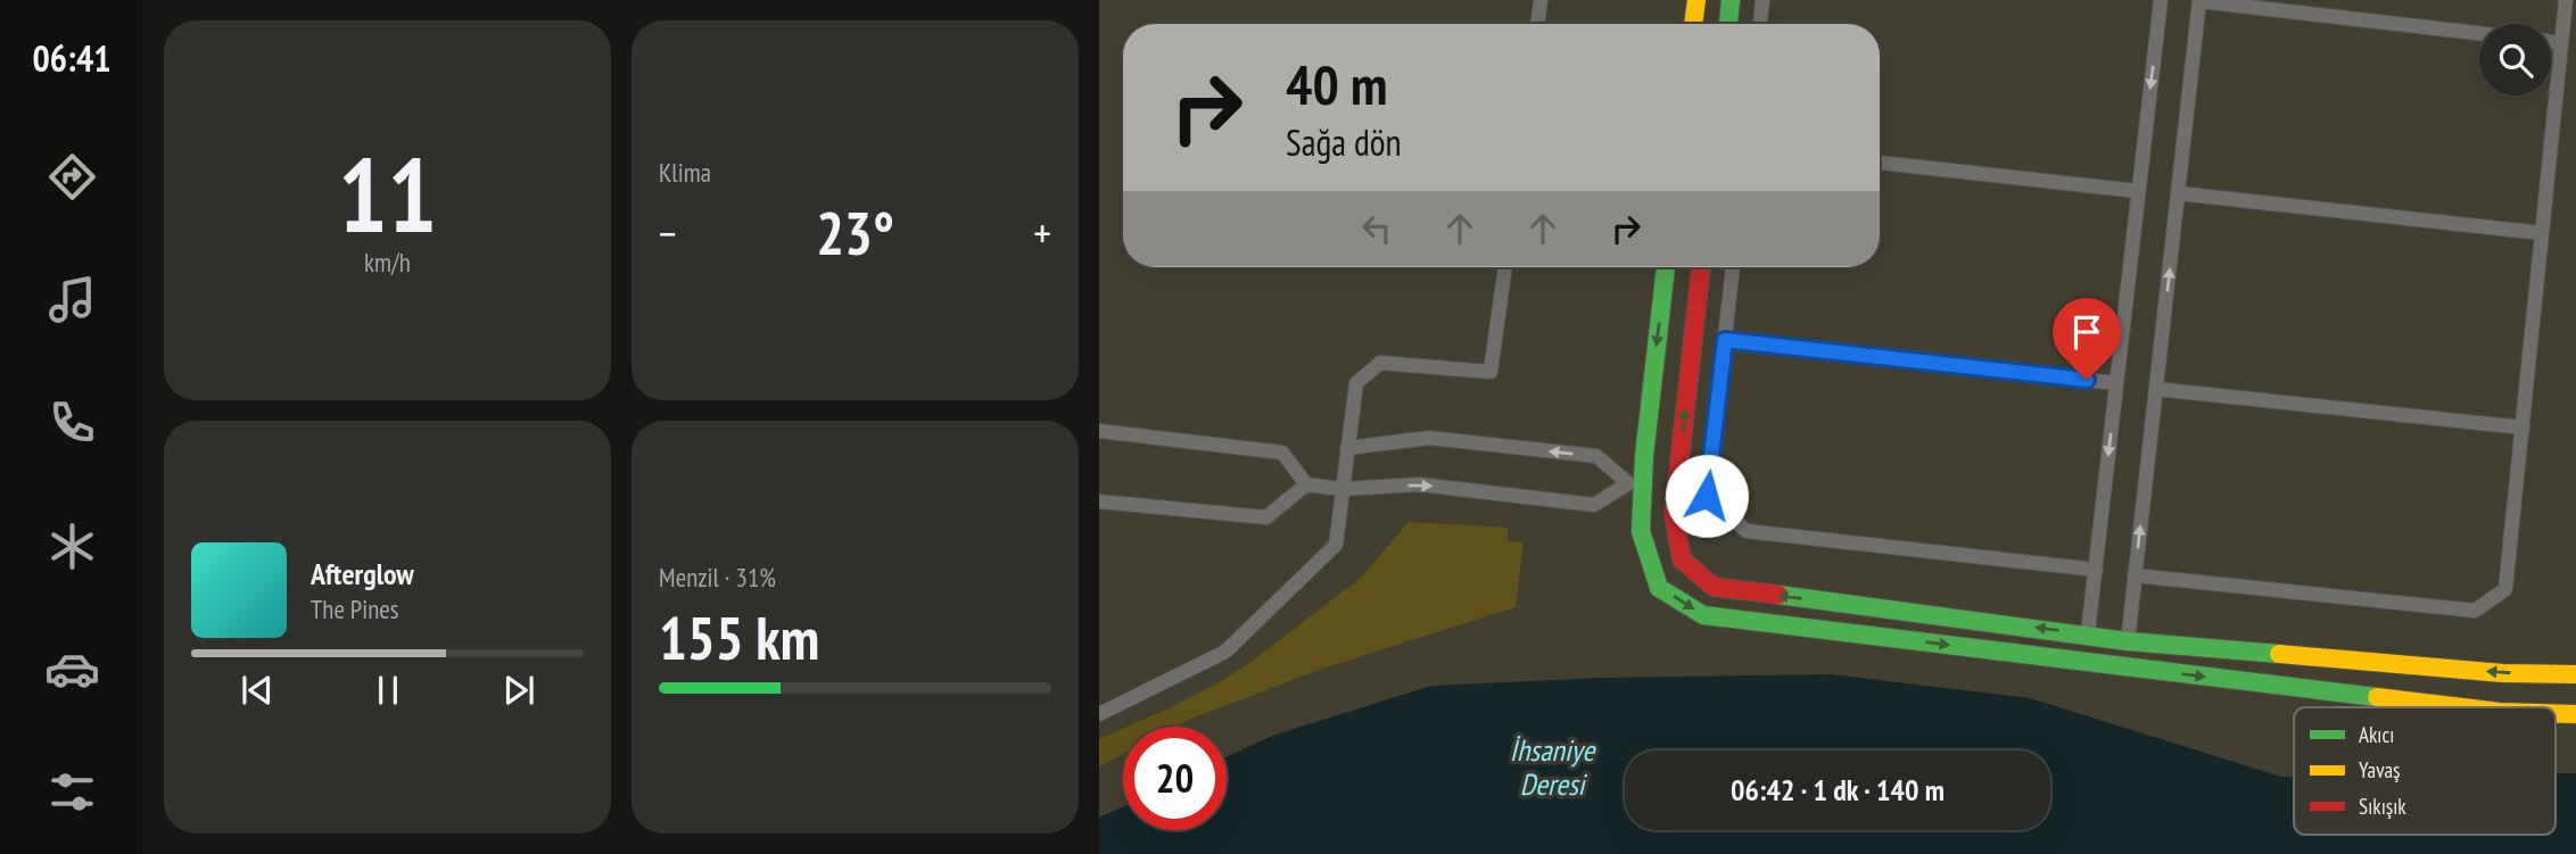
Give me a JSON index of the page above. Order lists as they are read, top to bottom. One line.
{"water":["İhsaniye Deresi"],"legend":["Akıcı","Yavaş","Sıkışık"],"page":{"tabs":"06:41","tile":[["11","km/h"],"Klima",["Menzil · 31%","155 km"]],"turn":["40 m","Sağa dön"],"heat":["−","23°","+"],"song":["Afterglow","The Pines"],"limit":"20","trip":"06:42 · 1 dk · 140 m"}}
